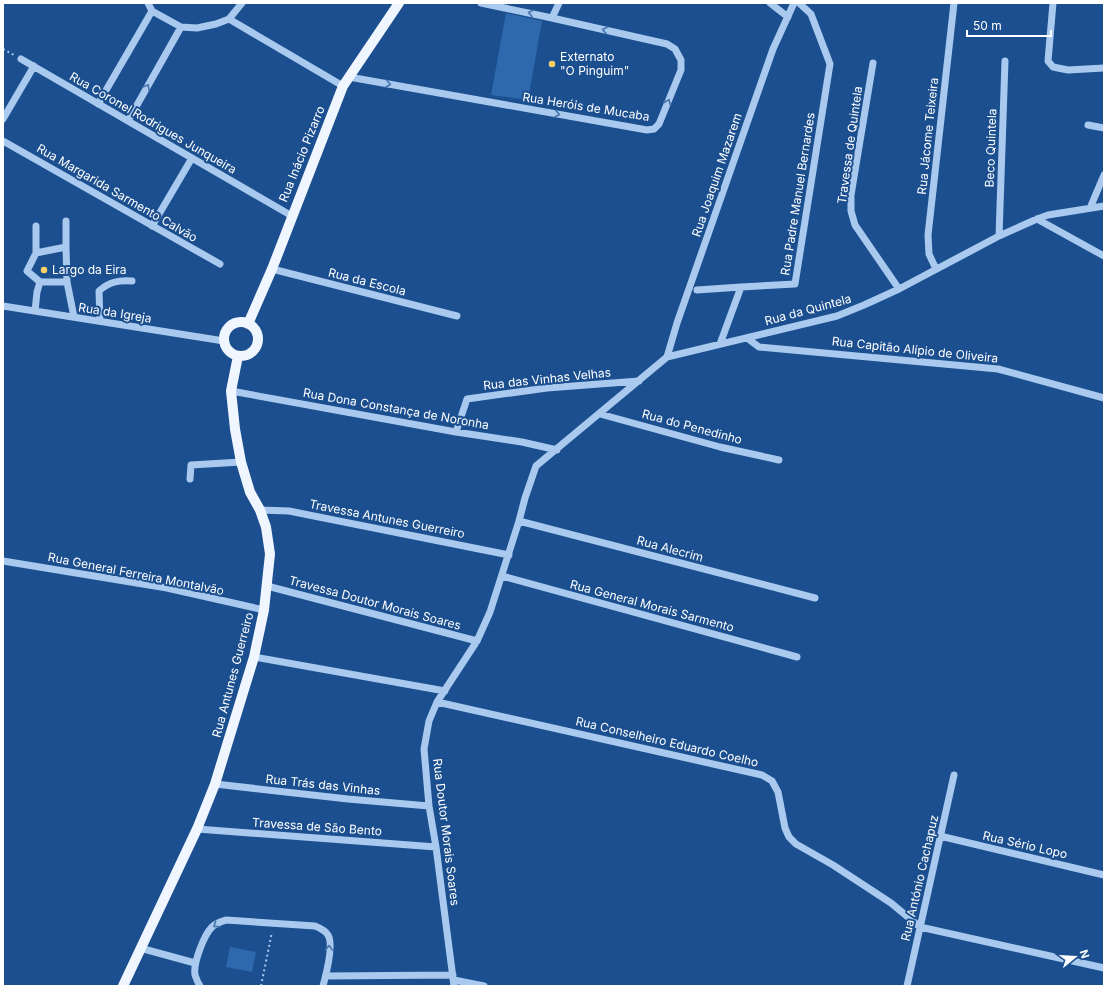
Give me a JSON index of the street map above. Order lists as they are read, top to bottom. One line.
{"streets":{"main road":["Rua Inácio Pizarro","Rua Antunes Guerreiro"],"street":["Rua Heróis de Mucaba","Rua Coronel Rodrigues Junqueira","Rua Jácome Teixeira","Travessa de Quintela","Beco Quintela","Rua Joaquim Mazarem","Rua Margarida Sarmento Calvão","Rua Padre Manuel Bernardes","Rua da Escola","Rua da Quintela","Rua da Igreja","Rua Capitão Alípio de Oliveira","Rua das Vinhas Velhas","Rua Dona Constança de Noronha","Rua do Penedinho","Travessa Antunes Guerreiro","Rua Alecrim","Rua General Ferreira Montalvão","Travessa Doutor Morais Soares","Rua General Morais Sarmento","Rua Conselheiro Eduardo Coelho","Rua Trás das Vinhas","Travessa de São Bento","Rua Doutor Morais Soares","Rua Sério Lopo","Rua António Cachapuz"]},"crossings":[["Rua Heróis de Mucaba","Rua Inácio Pizarro"],["Rua Coronel Rodrigues Junqueira","Rua Inácio Pizarro"],["Rua Jácome Teixeira","Rua da Quintela"],["Travessa de Quintela","Rua da Quintela"],["Beco Quintela","Rua da Quintela"],["Rua Inácio Pizarro","Rua da Escola"],["Rua Inácio Pizarro","Rua da Igreja"],["Rua Inácio Pizarro","Rua Antunes Guerreiro"],["Rua Joaquim Mazarem","Rua da Quintela"],["Rua da Quintela","Rua Capitão Alípio de Oliveira"],["Rua da Quintela","Rua das Vinhas Velhas"],["Rua da Quintela","Rua Dona Constança de Noronha"],["Rua da Quintela","Rua do Penedinho"],["Rua da Quintela","Rua Doutor Morais Soares"],["Rua da Igreja","Rua Antunes Guerreiro"],["Rua das Vinhas Velhas","Rua Dona Constança de Noronha"],["Rua Dona Constança de Noronha","Rua Antunes Guerreiro"],["Rua Dona Constança de Noronha","Rua Doutor Morais Soares"],["Travessa Antunes Guerreiro","Rua Antunes Guerreiro"],["Travessa Antunes Guerreiro","Rua Doutor Morais Soares"],["Rua Alecrim","Rua Doutor Morais Soares"],["Rua General Ferreira Montalvão","Rua Antunes Guerreiro"],["Travessa Doutor Morais Soares","Rua Antunes Guerreiro"],["Travessa Doutor Morais Soares","Rua Doutor Morais Soares"],["Rua General Morais Sarmento","Rua Doutor Morais Soares"],["Rua Antunes Guerreiro","Rua Trás das Vinhas"],["Rua Antunes Guerreiro","Travessa de São Bento"],["Rua Conselheiro Eduardo Coelho","Rua Doutor Morais Soares"],["Rua Conselheiro Eduardo Coelho","Rua António Cachapuz"],["Rua Trás das Vinhas","Rua Doutor Morais Soares"],["Travessa de São Bento","Rua Doutor Morais Soares"],["Rua Sério Lopo","Rua António Cachapuz"]],"places":["Externato \"O Pinguim\"","Largo da Eira"],"scale_bar":"50 m","north":"right"}
